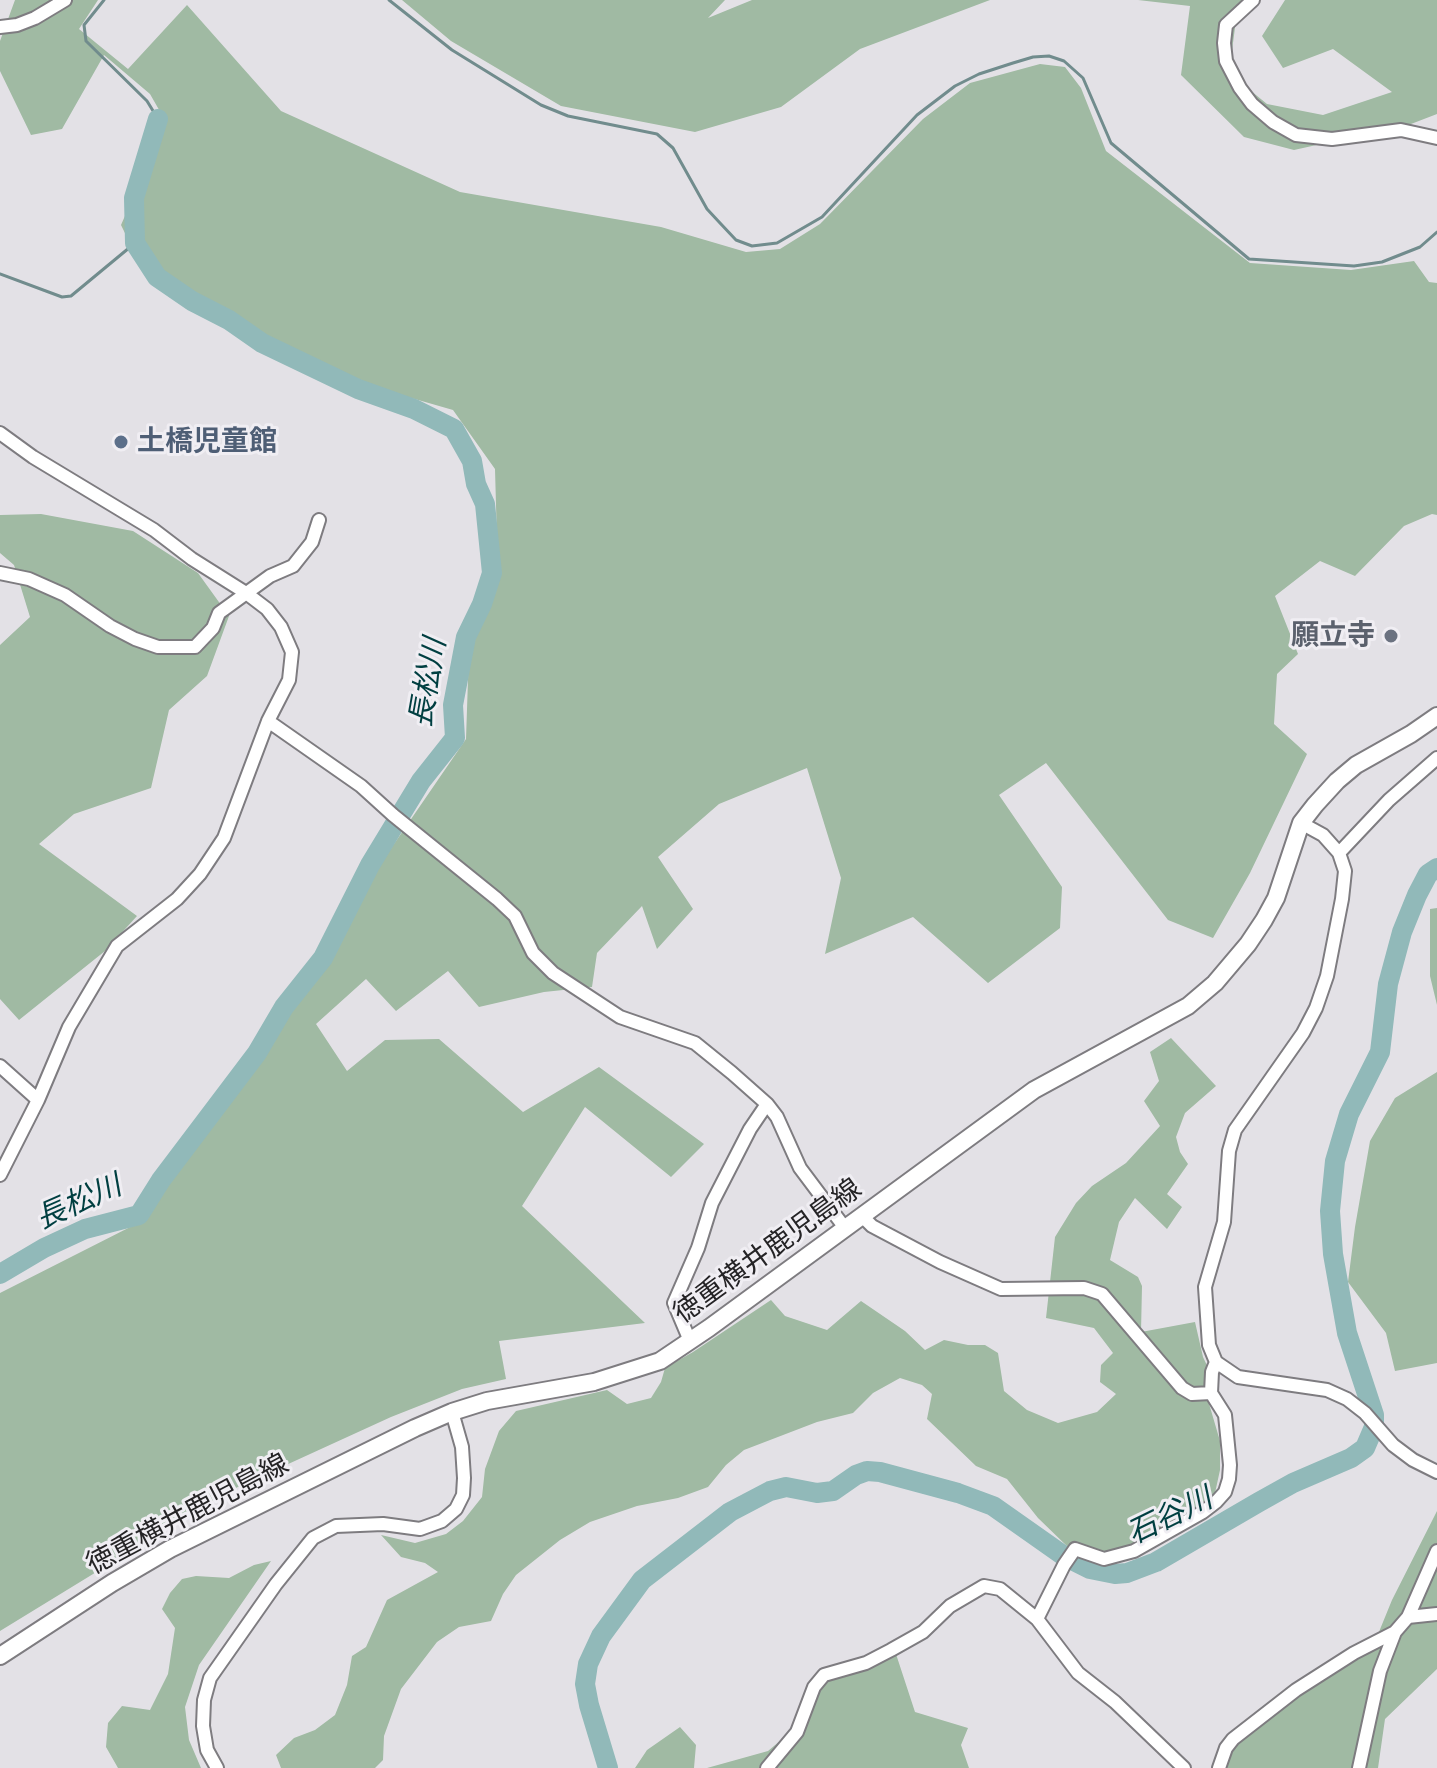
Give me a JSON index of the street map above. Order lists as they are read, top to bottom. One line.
{"streets":{"main road":["徳重横井鹿児島線"]},"water":["長松川","石谷川"],"places":["土橋児童館","願立寺"]}
